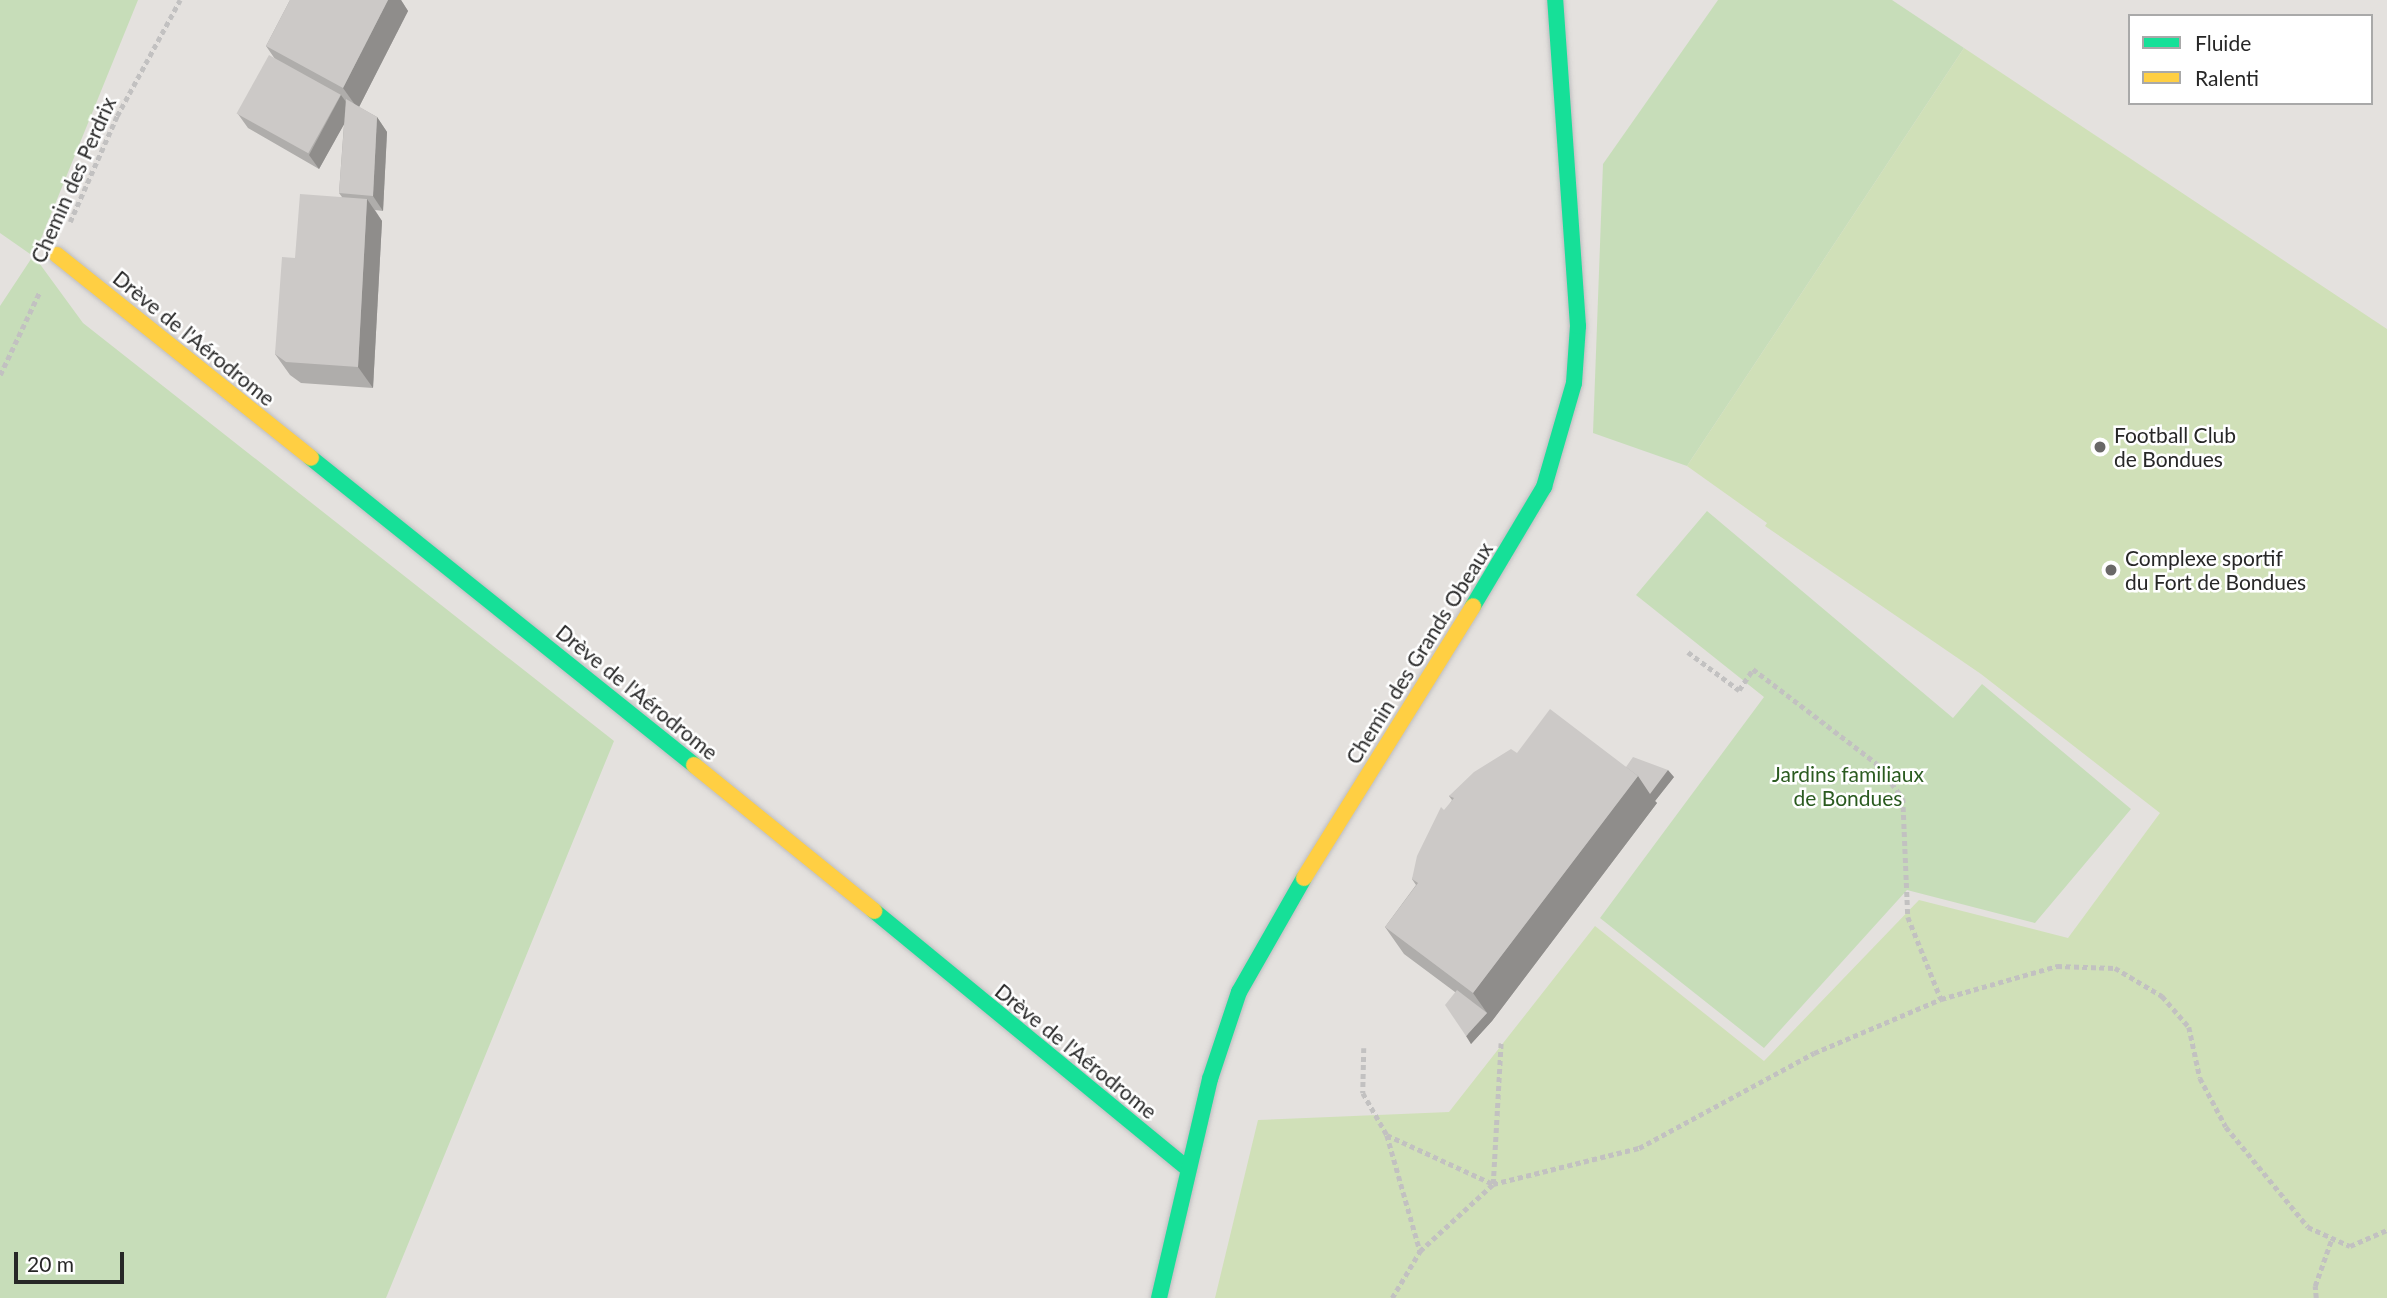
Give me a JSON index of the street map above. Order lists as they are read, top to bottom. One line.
{"streets":{"street":["Drève de l'Aérodrome","Chemin des Grands Obeaux"],"path":["Chemin des Perdrix"]},"crossings":[["Chemin des Perdrix","Drève de l'Aérodrome"],["Drève de l'Aérodrome","Chemin des Grands Obeaux"]],"parks":["Jardins familiaux de Bondues"],"places":["Football Club de Bondues","Complexe sportif du Fort de Bondues"],"legend":["Fluide","Ralenti"],"scale_bar":"20 m"}
